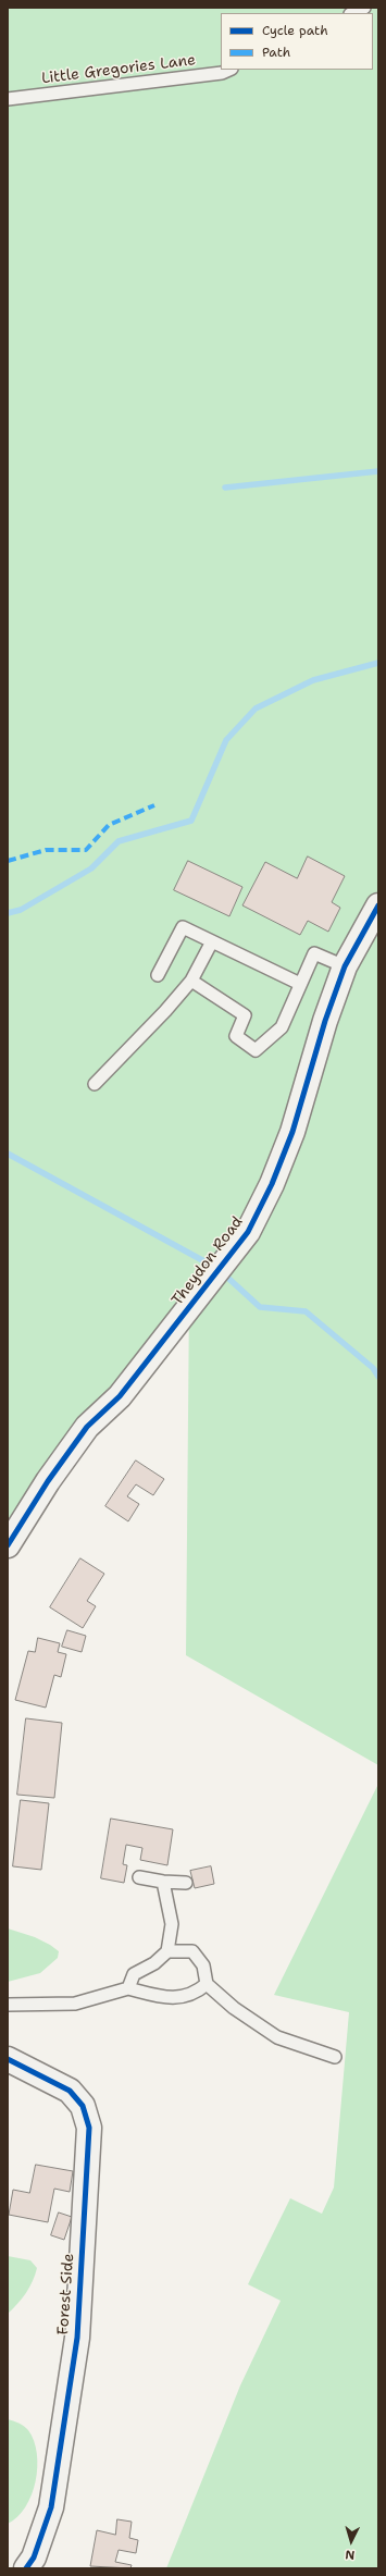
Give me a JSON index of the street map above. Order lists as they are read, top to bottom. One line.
{"streets":{"street":["Theydon Road","Forest Side"],"lane":["Little Gregories Lane"]},"legend":["Cycle path","Path"],"north":"bottom"}
